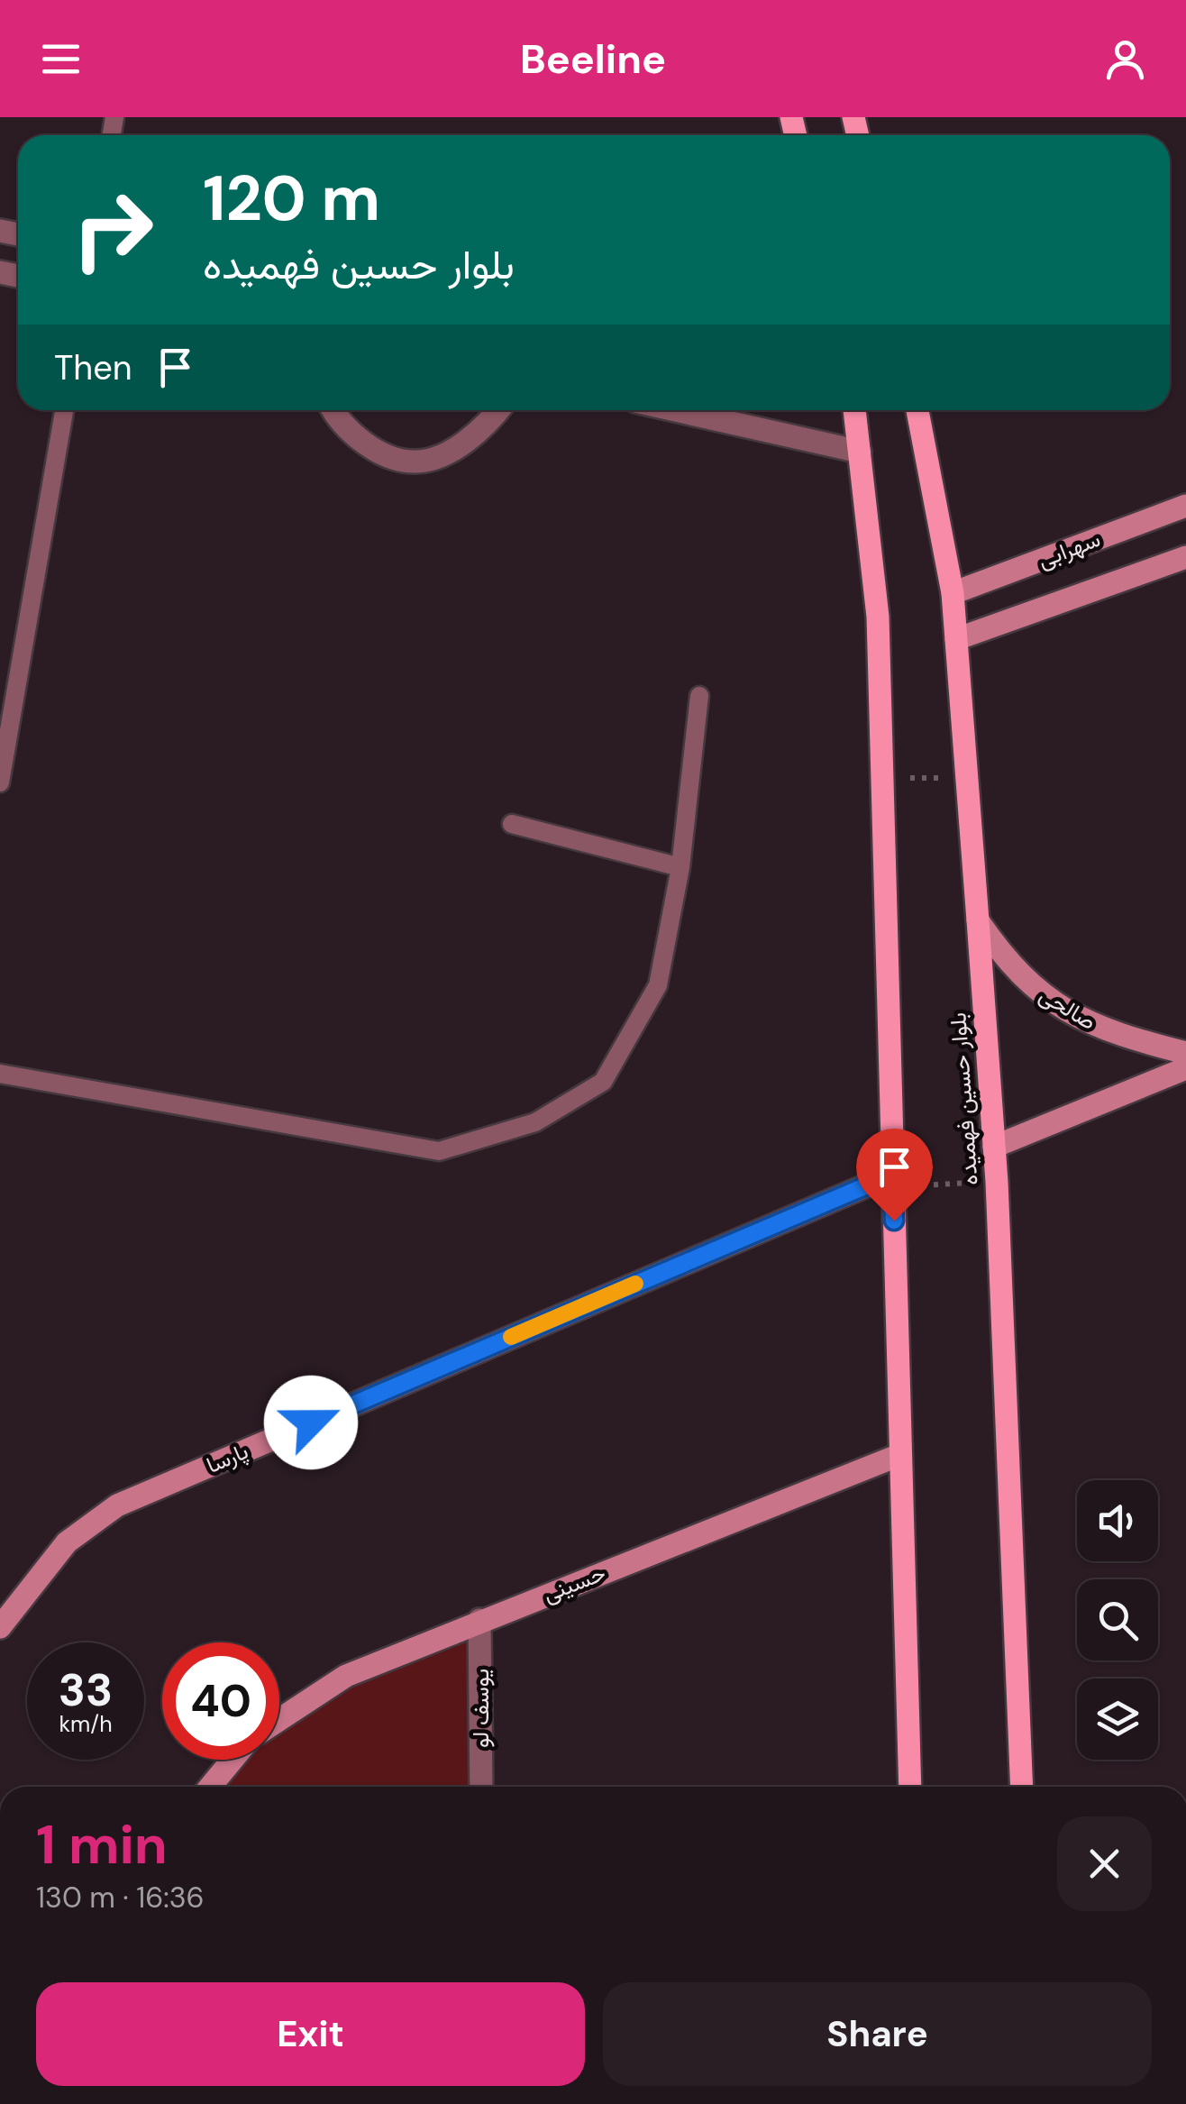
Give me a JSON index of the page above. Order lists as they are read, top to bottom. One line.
{"streets":{"main road":["بلوار حسین فهمیده"],"street":["سهرابی","صالحی","پارسا","حسینی","یوسف لو"]},"crossings":[["سهرابی","بلوار حسین فهمیده"],["صالحی","بلوار حسین فهمیده"],["حسینی","یوسف لو"]],"page":{"header":"Beeline","turn":["120 m","بلوار حسین فهمیده"],"then":"Then","speed":"33 km/h","limit":"40","heading":["1 min","130 m · 16:36"],"buttons":["Exit","Share"]}}
